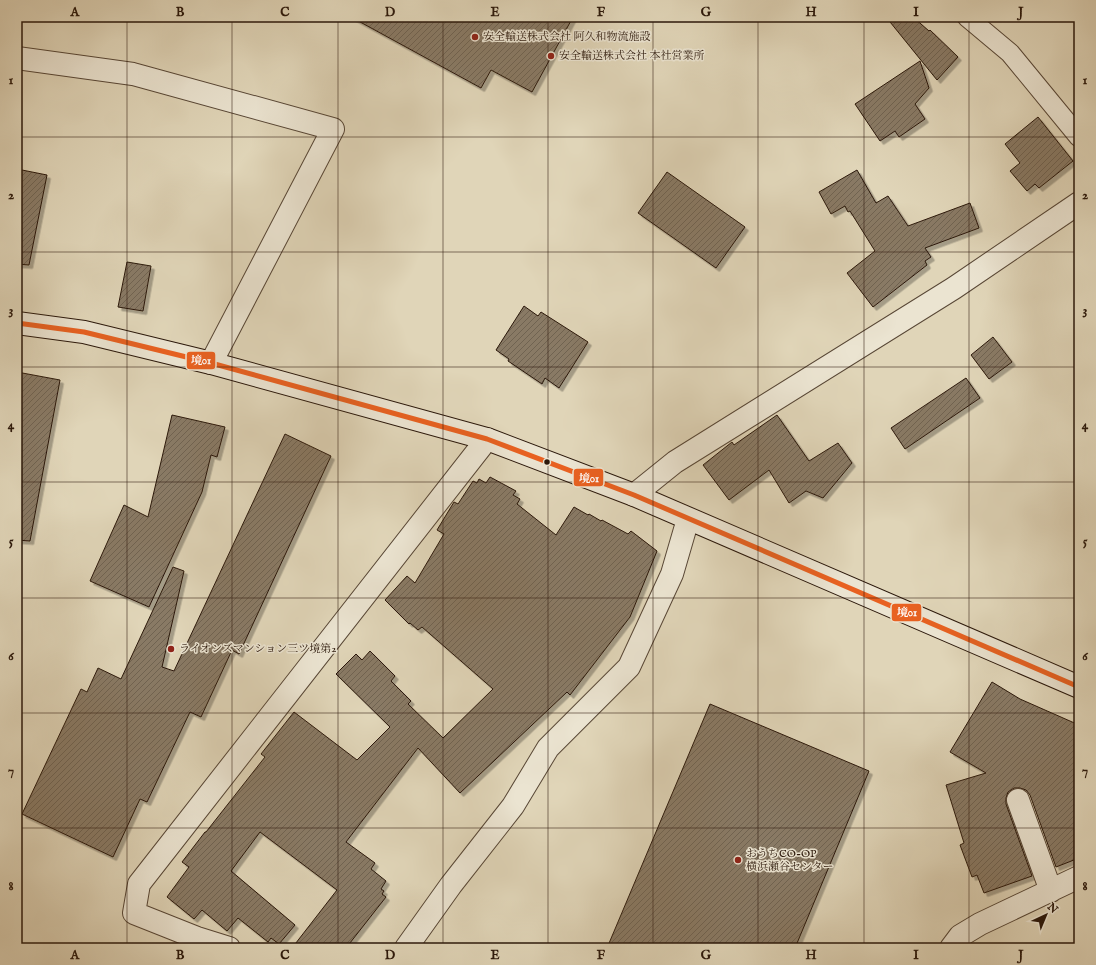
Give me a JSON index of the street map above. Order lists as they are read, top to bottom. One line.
{"places":["安全輸送株式会社 阿久和物流施設","安全輸送株式会社 本社営業所","ライオンズマンション三ツ境第2","おうちCO-OP 横浜瀬谷センター"],"lines":["transit line 境01"],"north":"top right","grid":{"columns":["A","B","C","D","E","F","G","H","I","J"],"rows":["1","2","3","4","5","6","7","8"]}}
